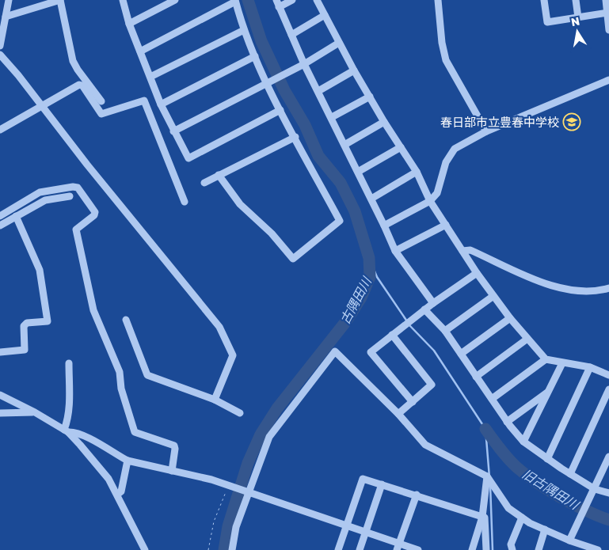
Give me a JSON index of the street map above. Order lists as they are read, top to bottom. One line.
{"water":["古隅田川","旧古隅田川"],"places":{"school or university":["春日部市立豊春中学校"]},"north":"top"}
